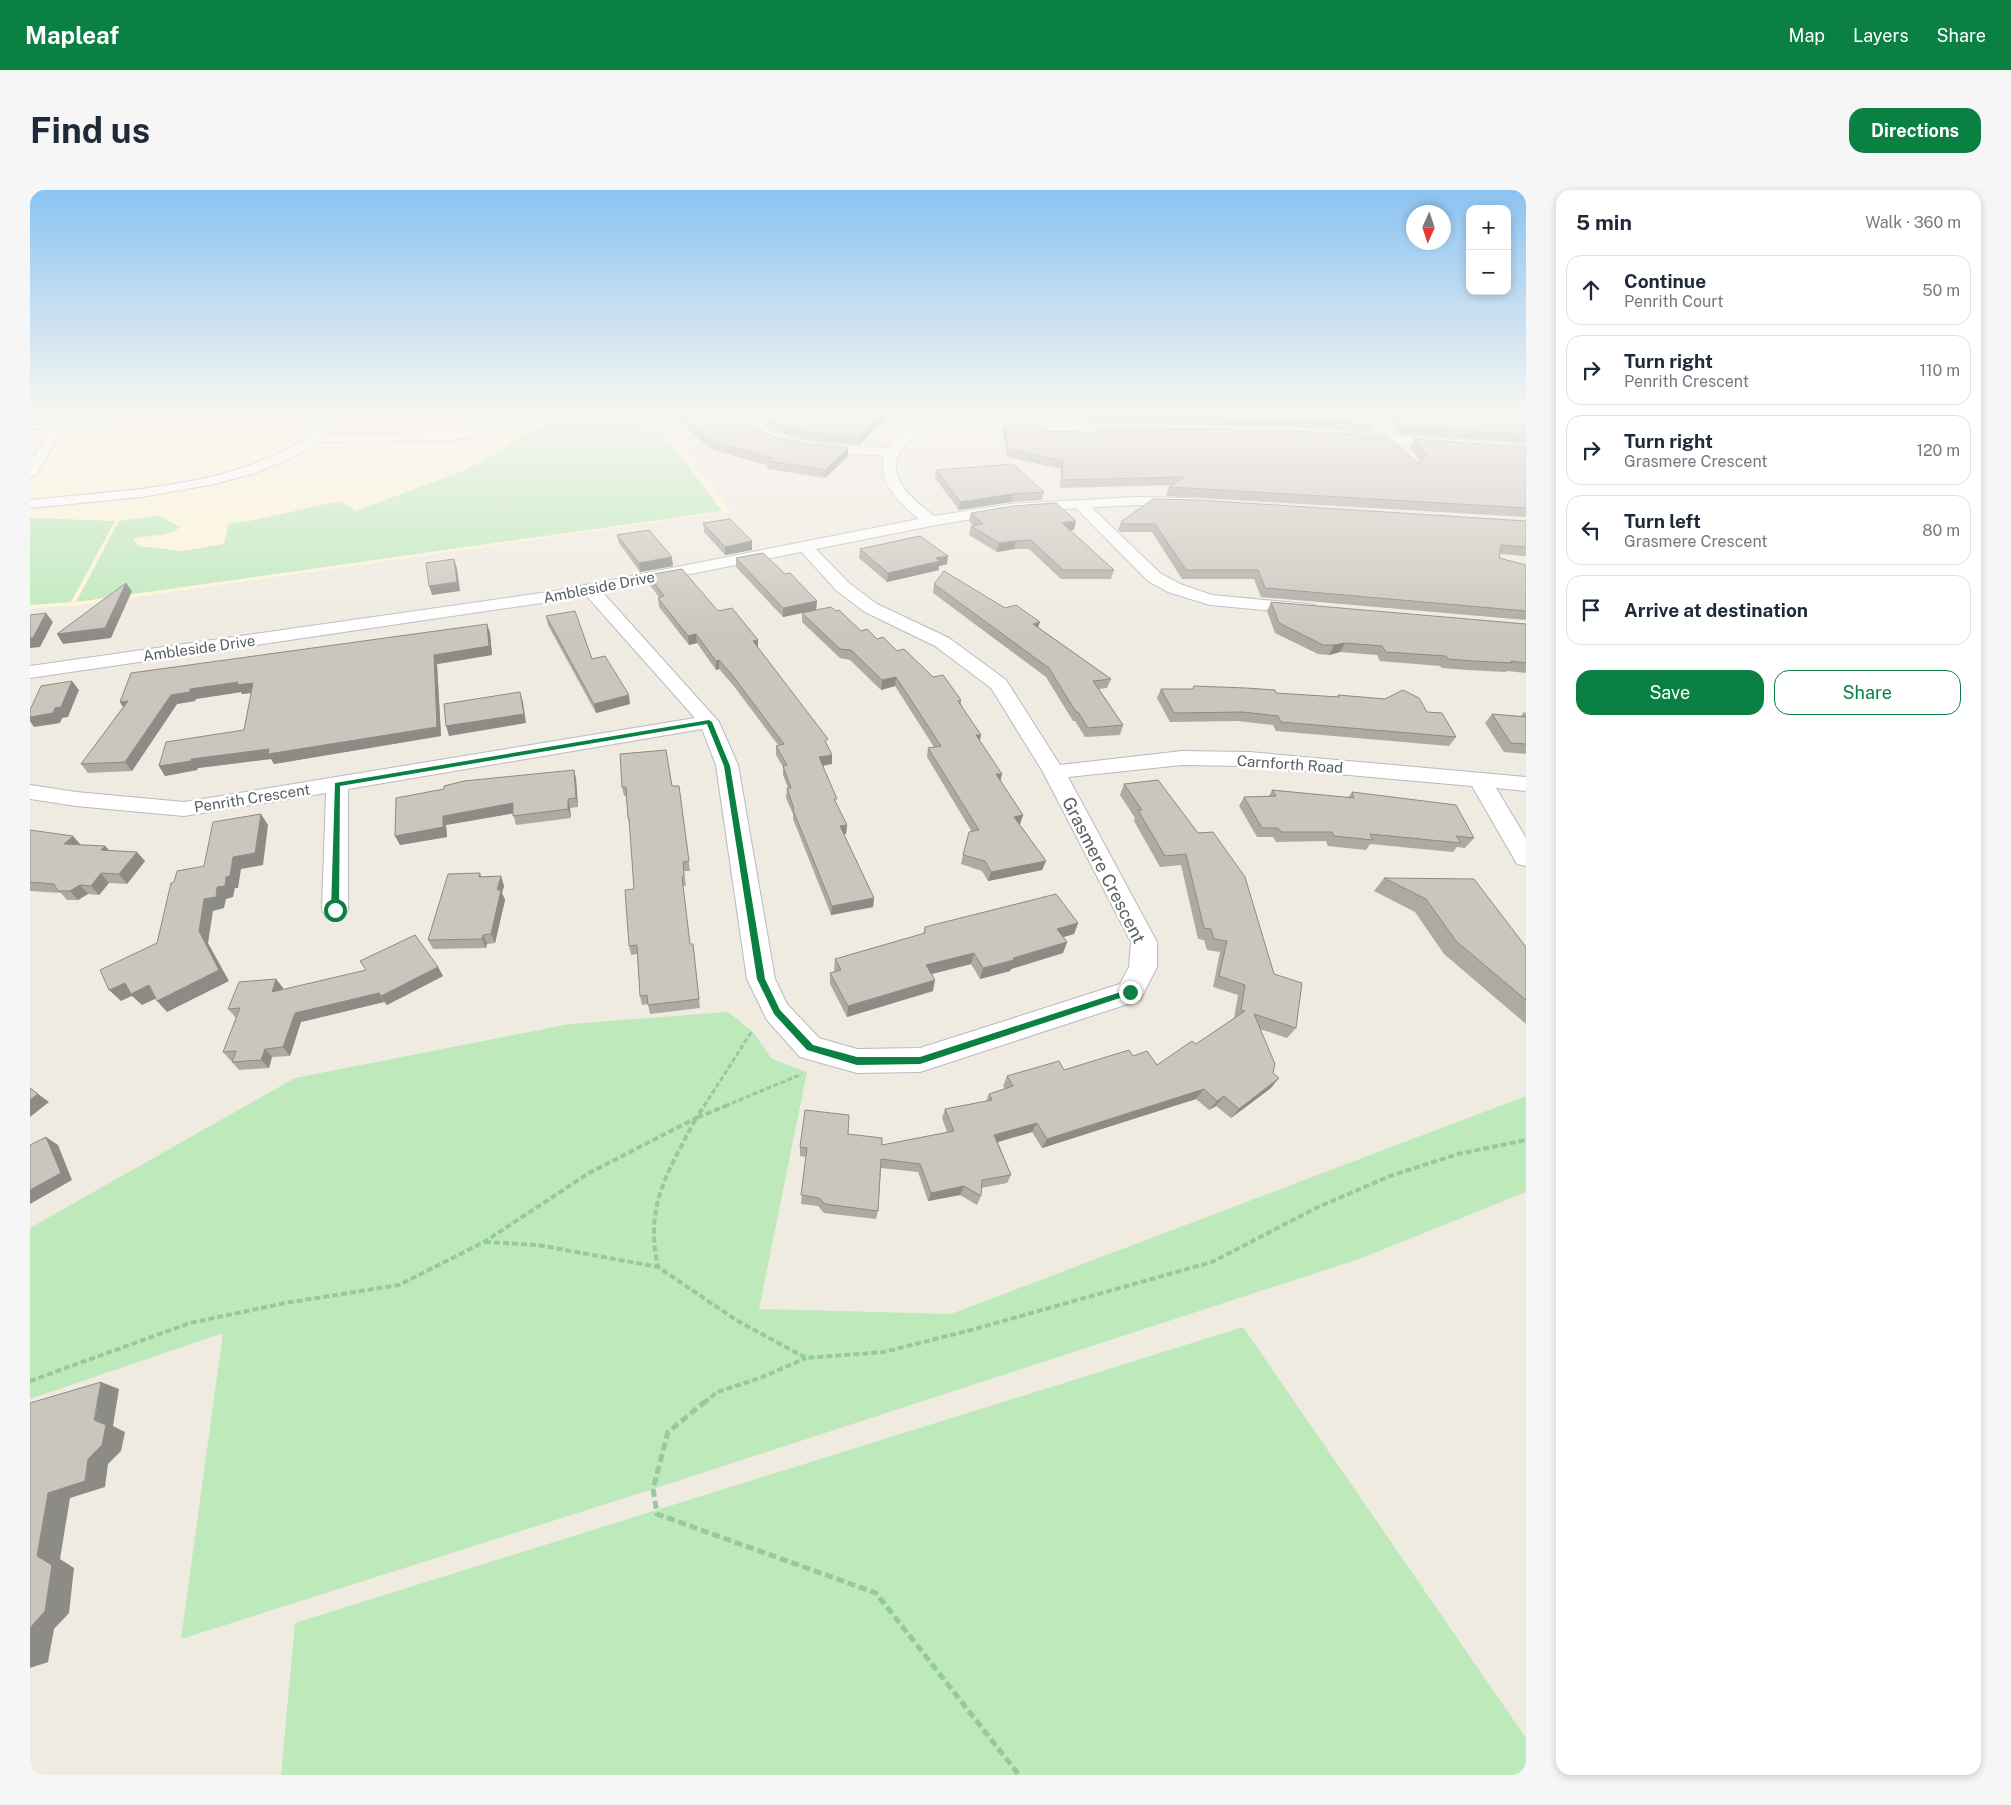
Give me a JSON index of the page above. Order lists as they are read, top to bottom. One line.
{"streets":{"street":["Ambleside Drive","Carnforth Road","Penrith Crescent","Grasmere Crescent"]},"crossings":[["Ambleside Drive","Grasmere Crescent"],["Carnforth Road","Grasmere Crescent"],["Penrith Crescent","Grasmere Crescent"]],"north":"bottom","page":{"header":"Mapleaf","nav":["Map","Layers","Share"],"buttons":["Directions",["Save","Share"]],"title":"Find us","heading":["5 min","Walk · 360 m"],"map_buttons":["+","−"],"list":[["Continue","Penrith Court","50 m"],["Turn right","Penrith Crescent","110 m"],["Turn right","Grasmere Crescent","120 m"],["Turn left","Grasmere Crescent","80 m"],"Arrive at destination"]}}
